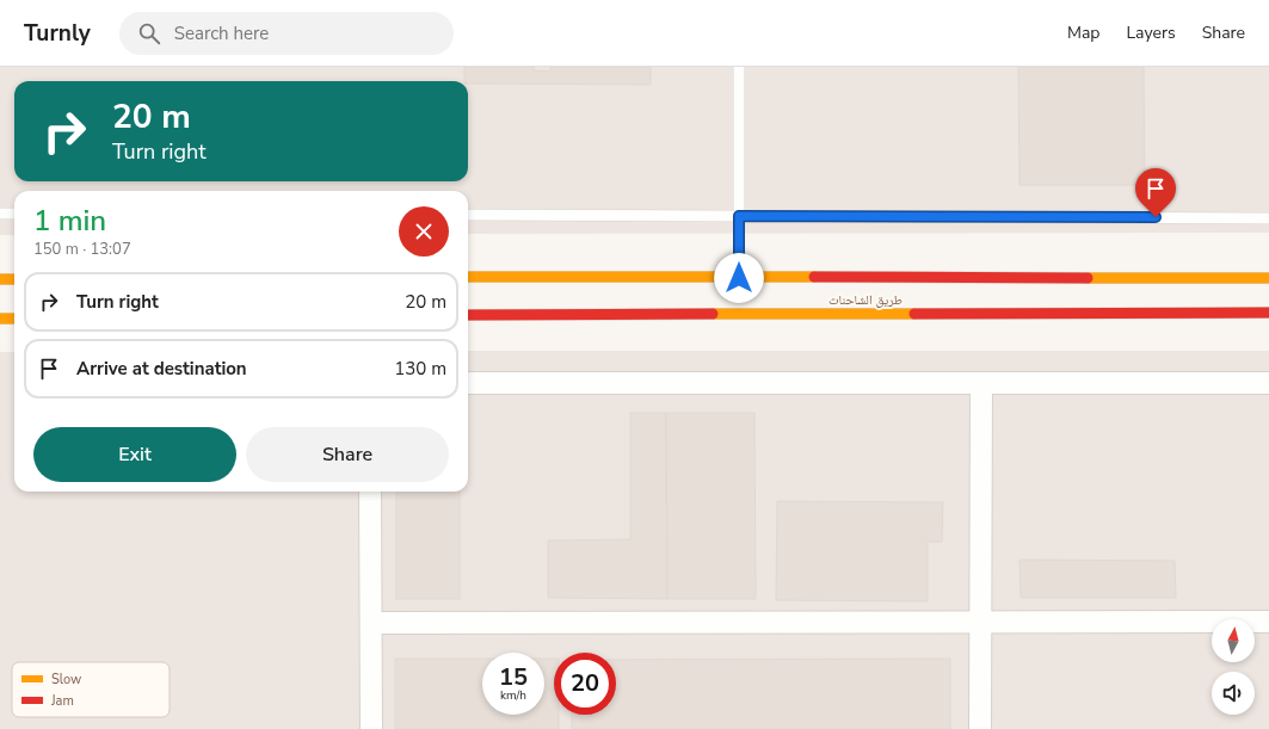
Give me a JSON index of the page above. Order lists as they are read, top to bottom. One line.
{"streets":{"main road":["طريق الشاحنات"]},"legend":["Slow","Jam"],"north":"top","page":{"header":"Turnly","search":"Search here","nav":["Map","Layers","Share"],"turn":["20 m","Turn right"],"heading":["1 min","150 m · 13:07"],"list":[{"name":"Turn right","value":"20 m"},{"name":"Arrive at destination","value":"130 m"}],"buttons":["Exit","Share"],"speed":"15 km/h","limit":"20"}}
